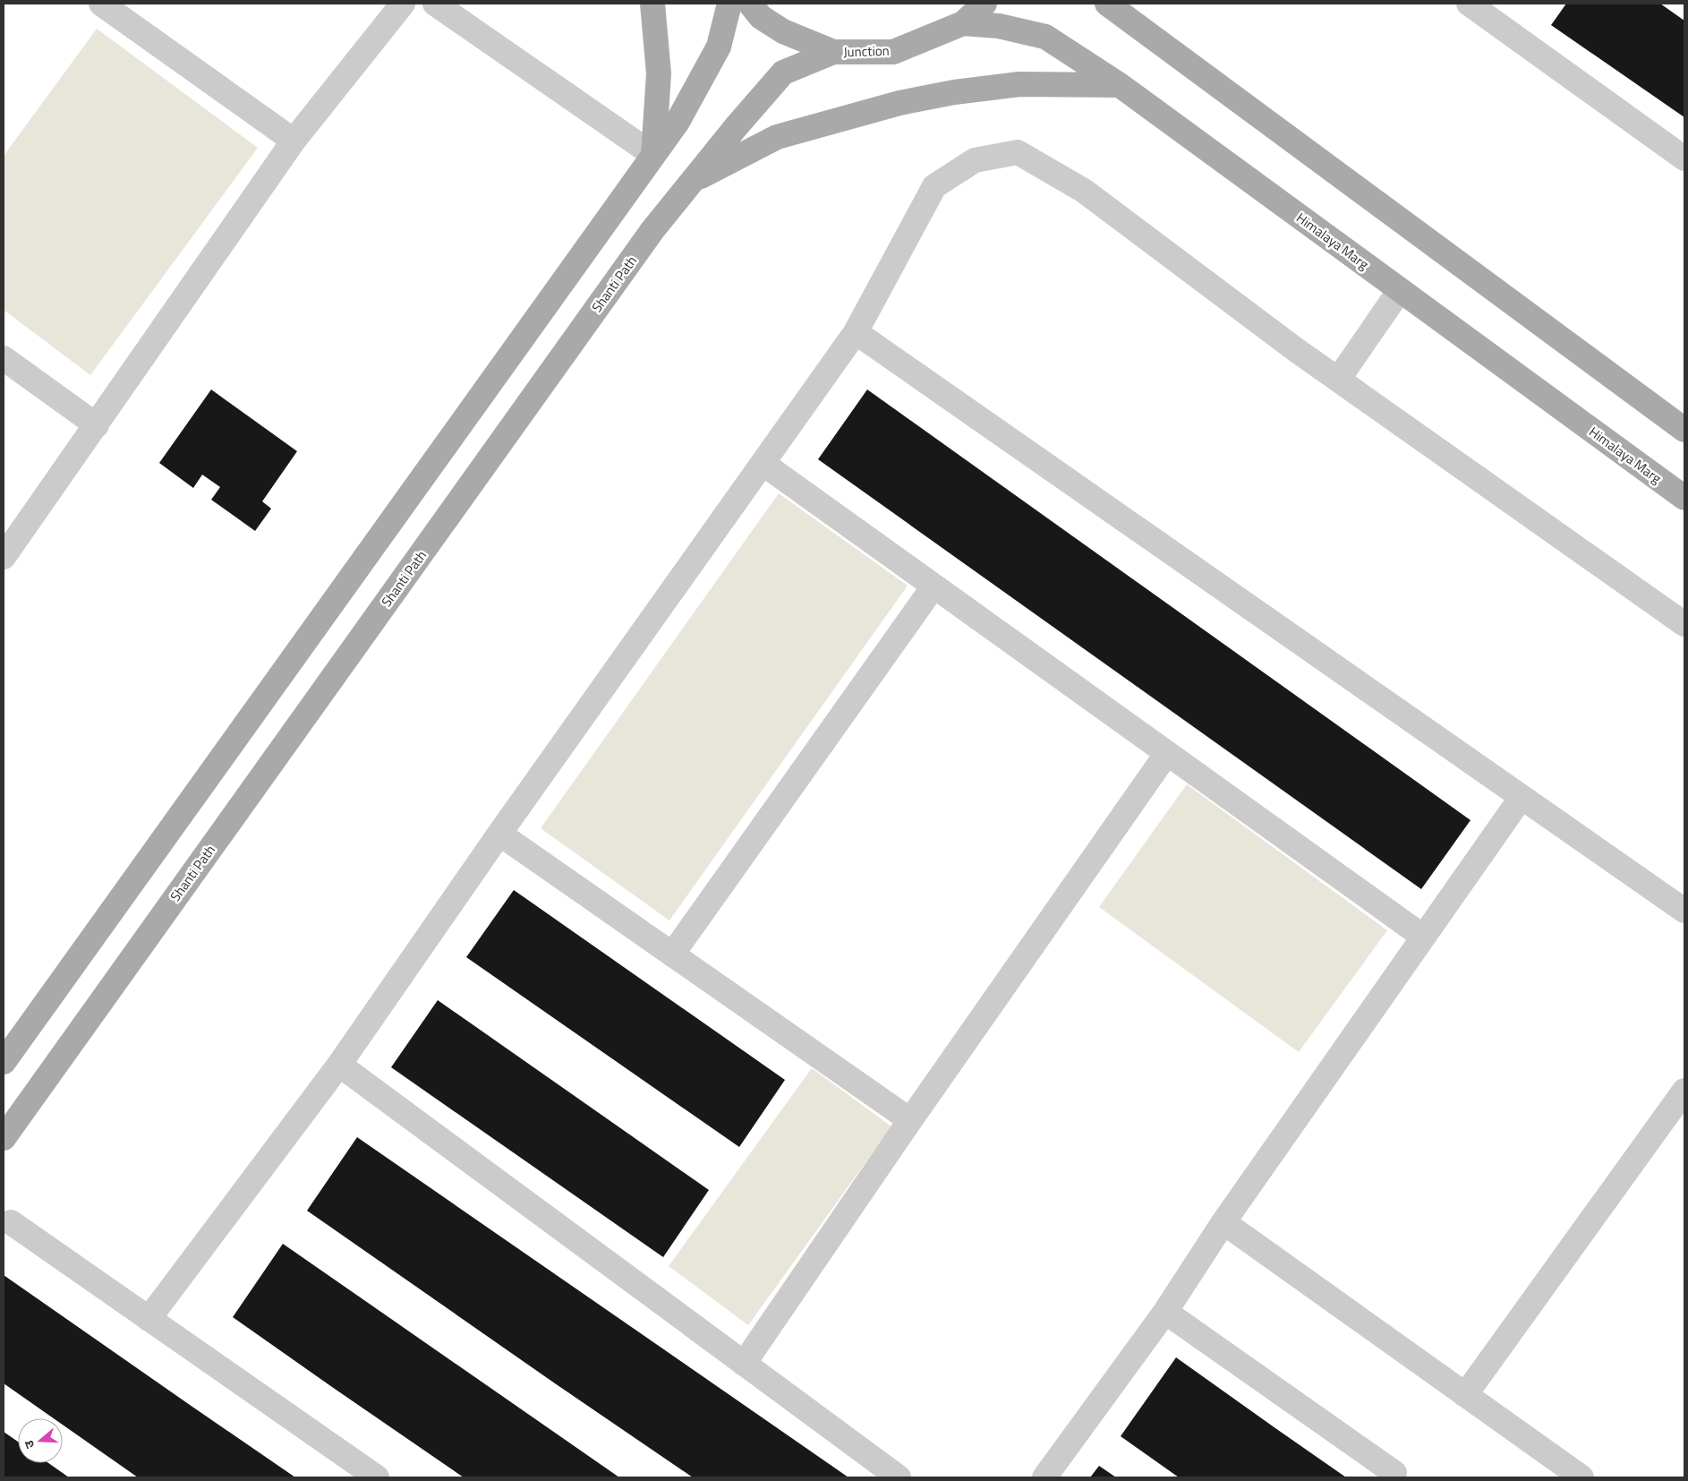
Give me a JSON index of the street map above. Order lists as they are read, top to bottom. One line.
{"streets":{"main road":["Junction","Himalaya Marg","Shanti Path"]},"crossings":[["Junction","Himalaya Marg"],["Junction","Shanti Path"]],"north":"left"}
